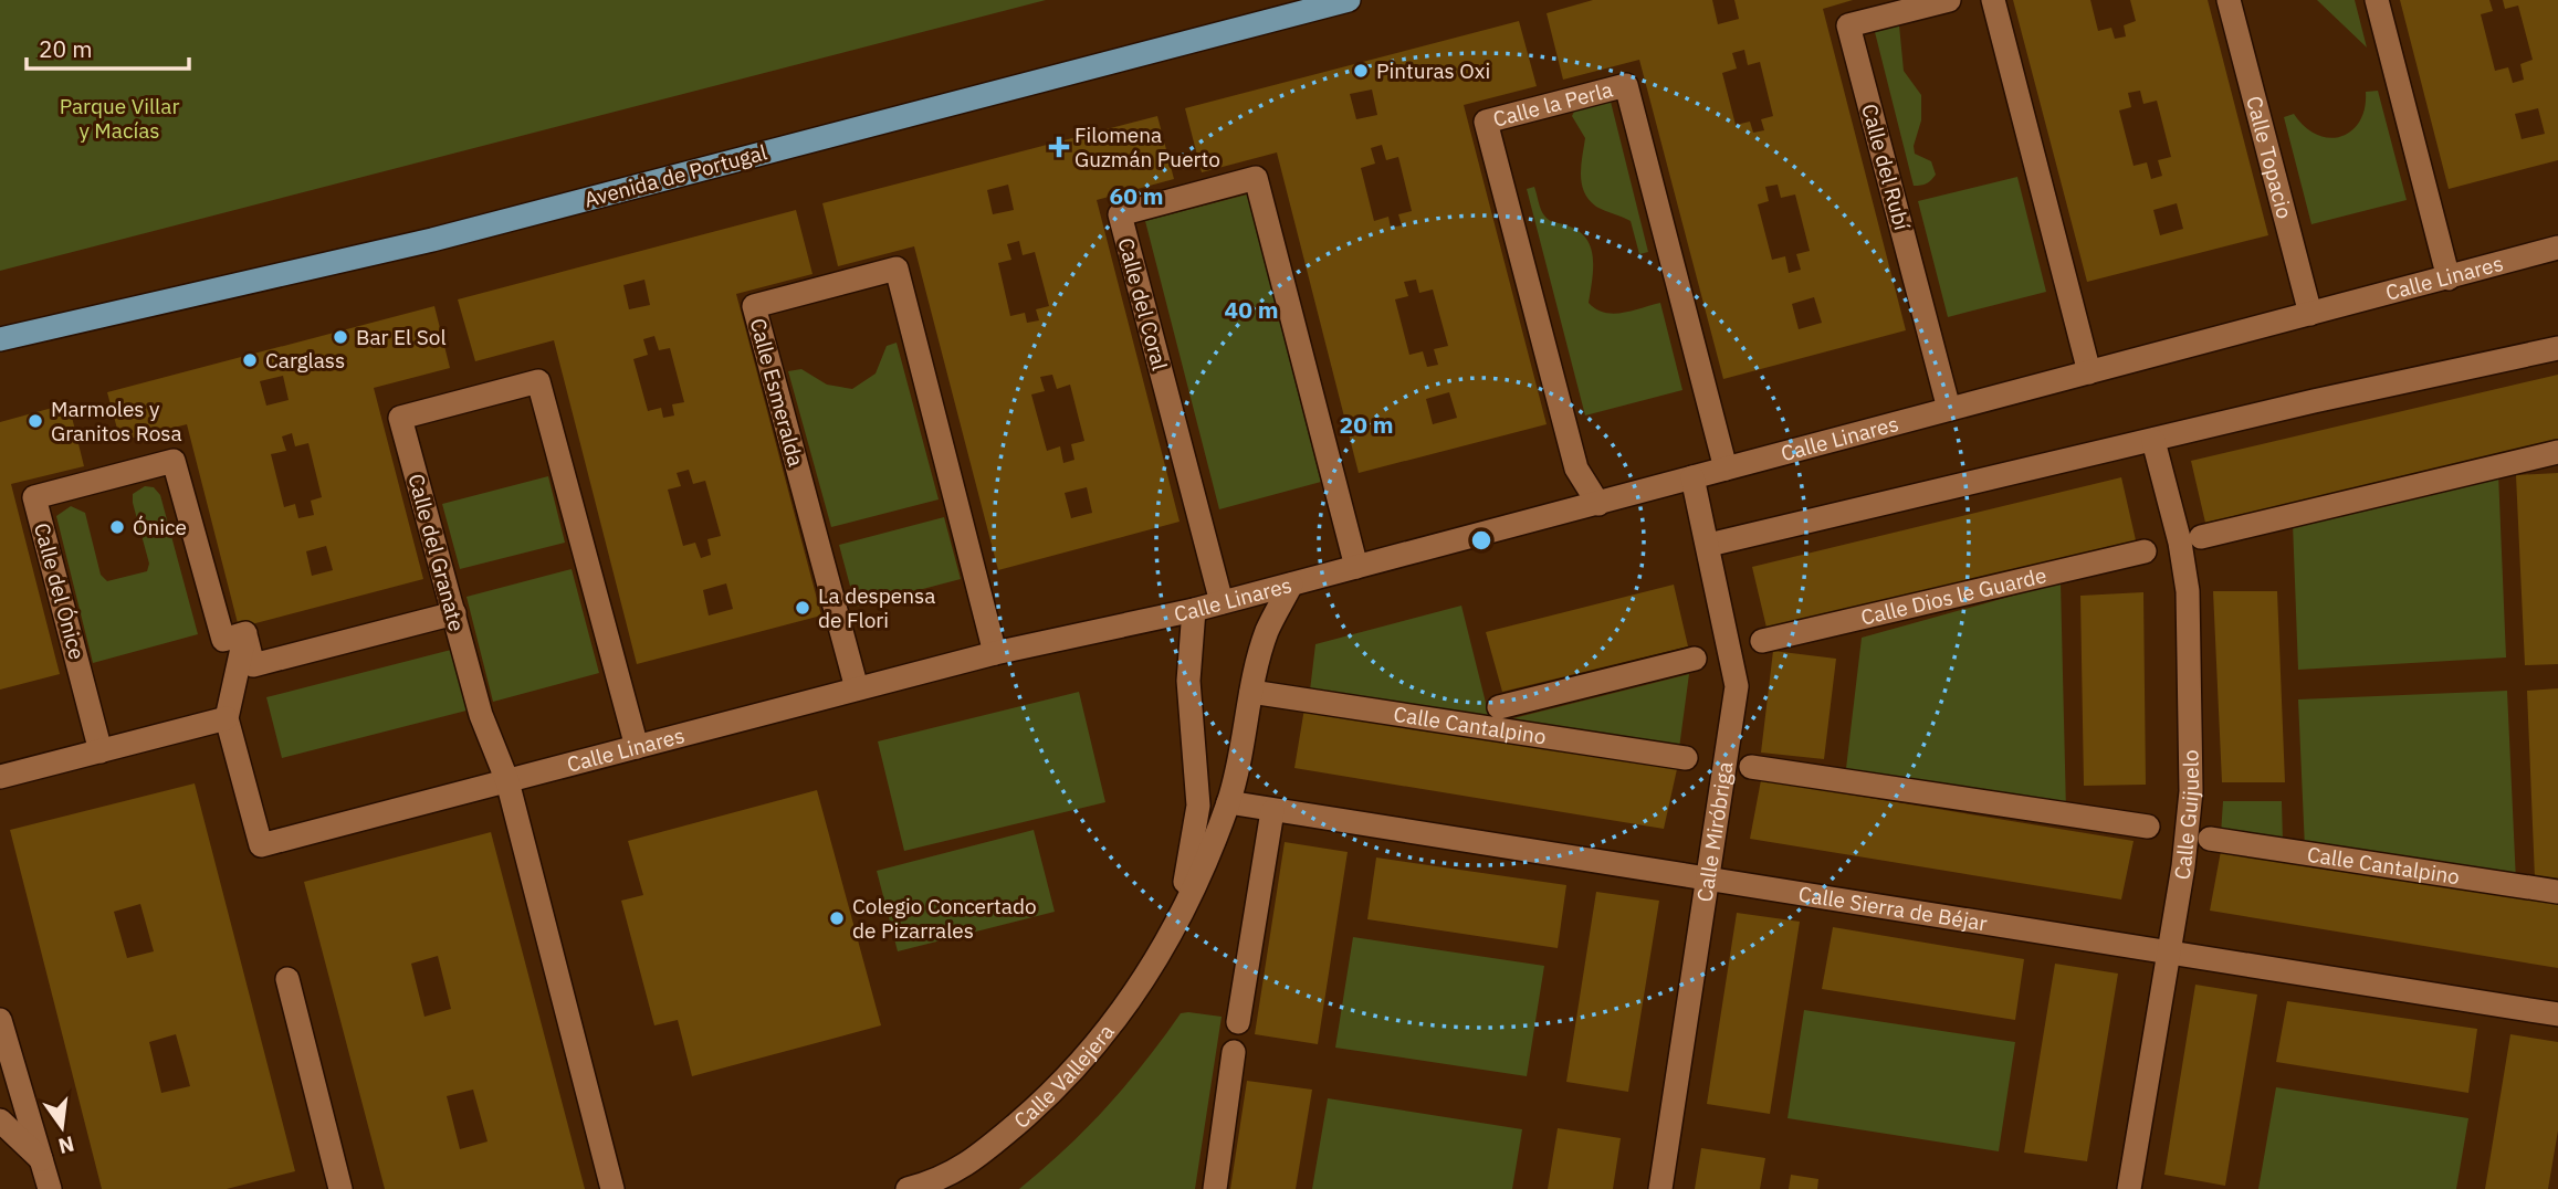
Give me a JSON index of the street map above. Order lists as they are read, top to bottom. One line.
{"streets":{"main road":["Avenida de Portugal"],"street":["Calle la Perla","Calle Topacio","Calle del Rubí","Calle Linares","Calle del Coral","Calle Esmeralda","Calle del Granate","Calle del Ónice","Calle Dios le Guarde","Calle Cantalpino","Calle Guijuelo","Calle Miróbriga","Calle Sierra de Béjar","Calle Vallejera"]},"crossings":[["Calle la Perla","Calle Linares"],["Calle Topacio","Calle Linares"],["Calle del Rubí","Calle Linares"],["Calle Linares","Calle del Coral"],["Calle Linares","Calle Esmeralda"],["Calle Linares","Calle del Granate"],["Calle Linares","Calle Miróbriga"],["Calle Linares","Calle Vallejera"],["Calle Cantalpino","Calle Vallejera"],["Calle Guijuelo","Calle Sierra de Béjar"],["Calle Miróbriga","Calle Sierra de Béjar"],["Calle Sierra de Béjar","Calle Vallejera"]],"parks":["Parque Villar y Macías"],"places":{"other":["Pinturas Oxi","Bar El Sol","Carglass","Marmoles y Granitos Rosa","Ónice","La despensa de Flori","Colegio Concertado de Pizarrales"],"health":["Filomena Guzmán Puerto"]},"scale_bar":"20 m","north":"bottom","rings":["60 m","40 m","20 m"]}
